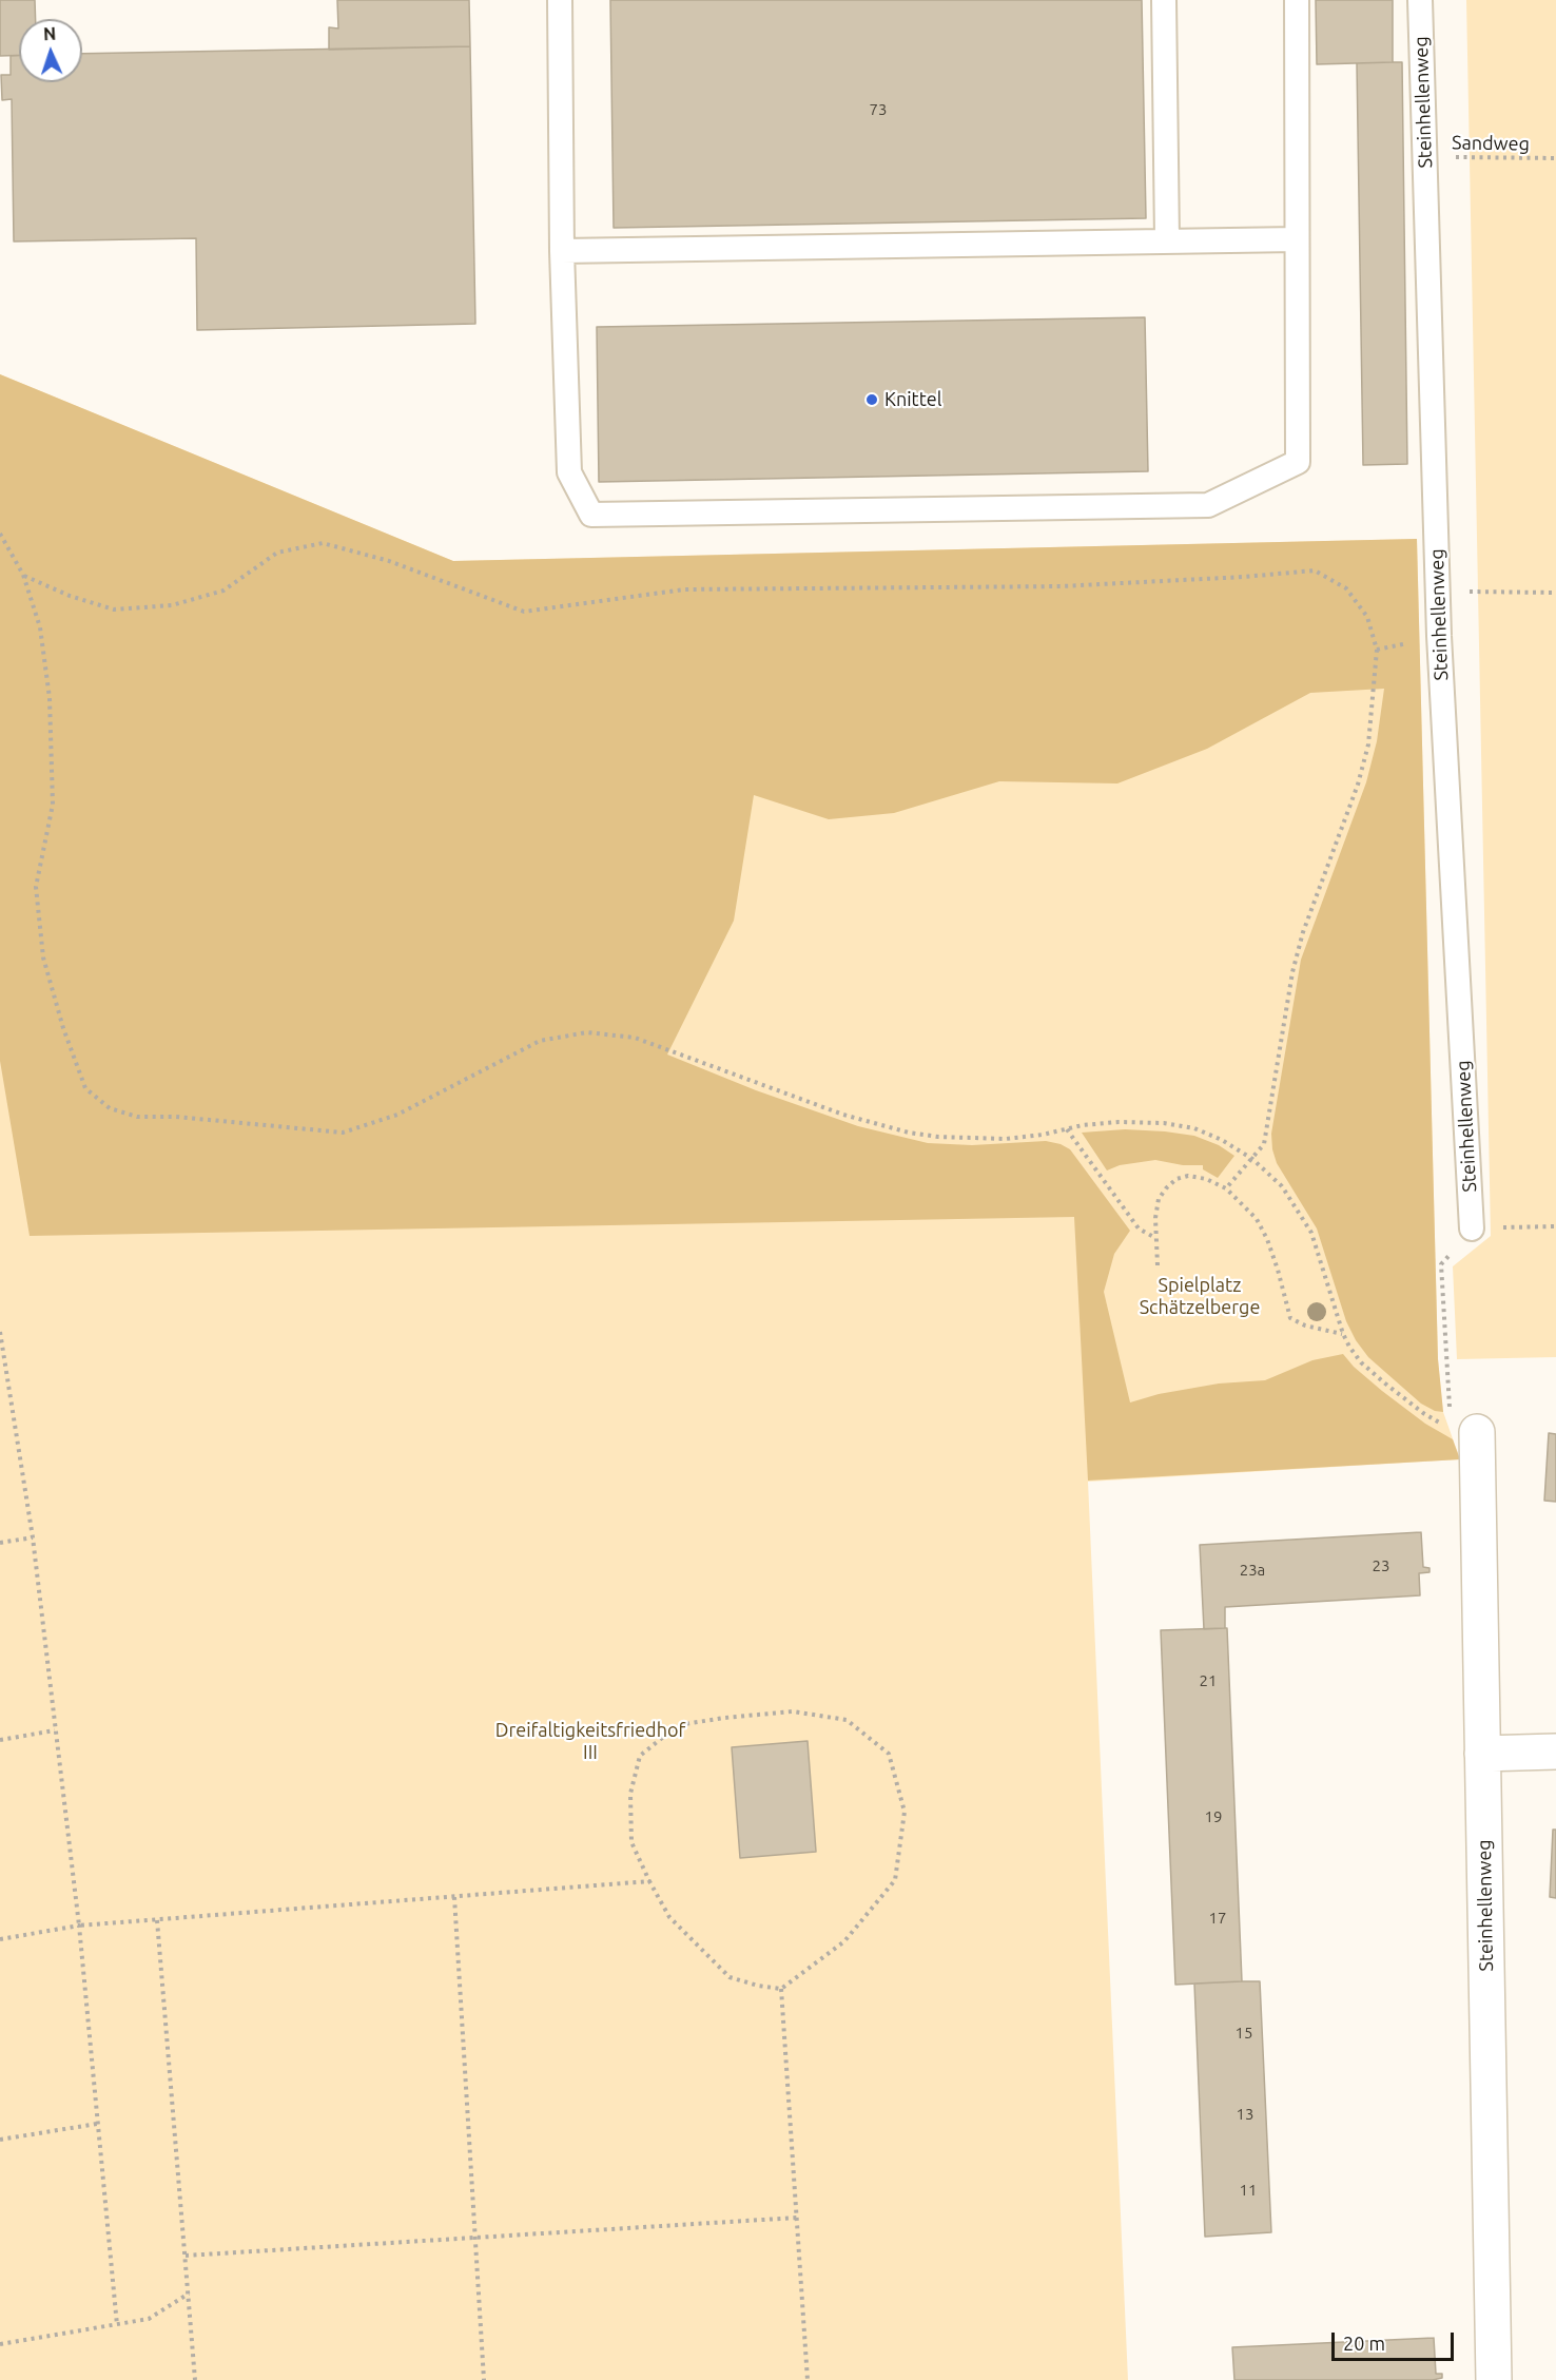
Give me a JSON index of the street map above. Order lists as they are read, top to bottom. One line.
{"streets":{"street":["Steinhellenweg"],"path":["Sandweg"]},"crossings":[["Steinhellenweg","Sandweg"]],"parks":["Spielplatz Schätzelberge","Dreifaltigkeitsfriedhof III"],"places":["Knittel"],"house_numbers":["73","23","23a","21","19","17","15","13","11"],"scale_bar":"20 m","north":"top"}
